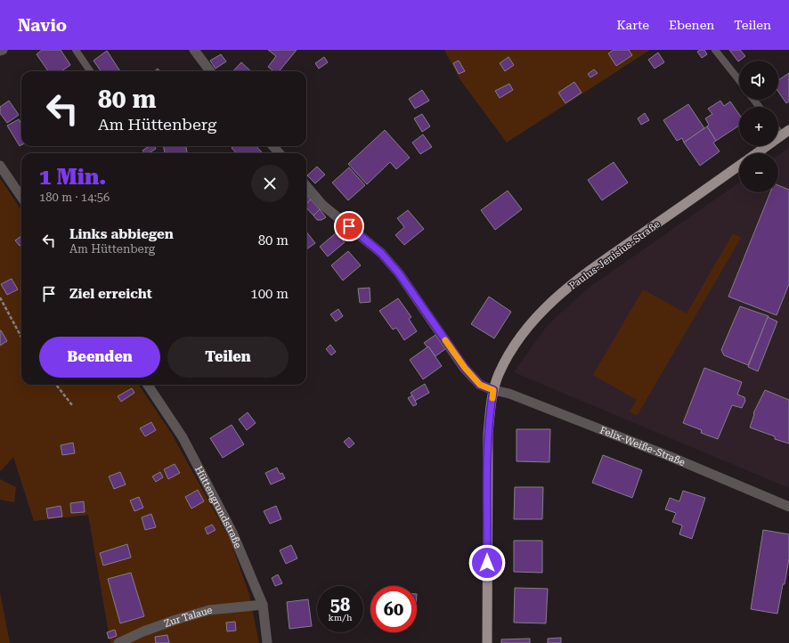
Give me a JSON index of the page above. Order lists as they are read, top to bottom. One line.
{"streets":{"main road":["Paulus-Jenisius-Straße"],"street":["Felix-Weiße-Straße","Hüttengrundstraße","Zur Talaue"]},"crossings":[["Paulus-Jenisius-Straße","Felix-Weiße-Straße"],["Hüttengrundstraße","Zur Talaue"]],"page":{"header":"Navio","nav":["Karte","Ebenen","Teilen"],"map_buttons":["+","−"],"turn":["80 m","Am Hüttenberg"],"heading":["1 Min.","180 m · 14:56"],"list":[{"name":"Links abbiegen","note":"Am Hüttenberg","value":"80 m"},{"name":"Ziel erreicht","value":"100 m"}],"buttons":["Beenden","Teilen"],"speed":"58 km/h","limit":"60"}}
